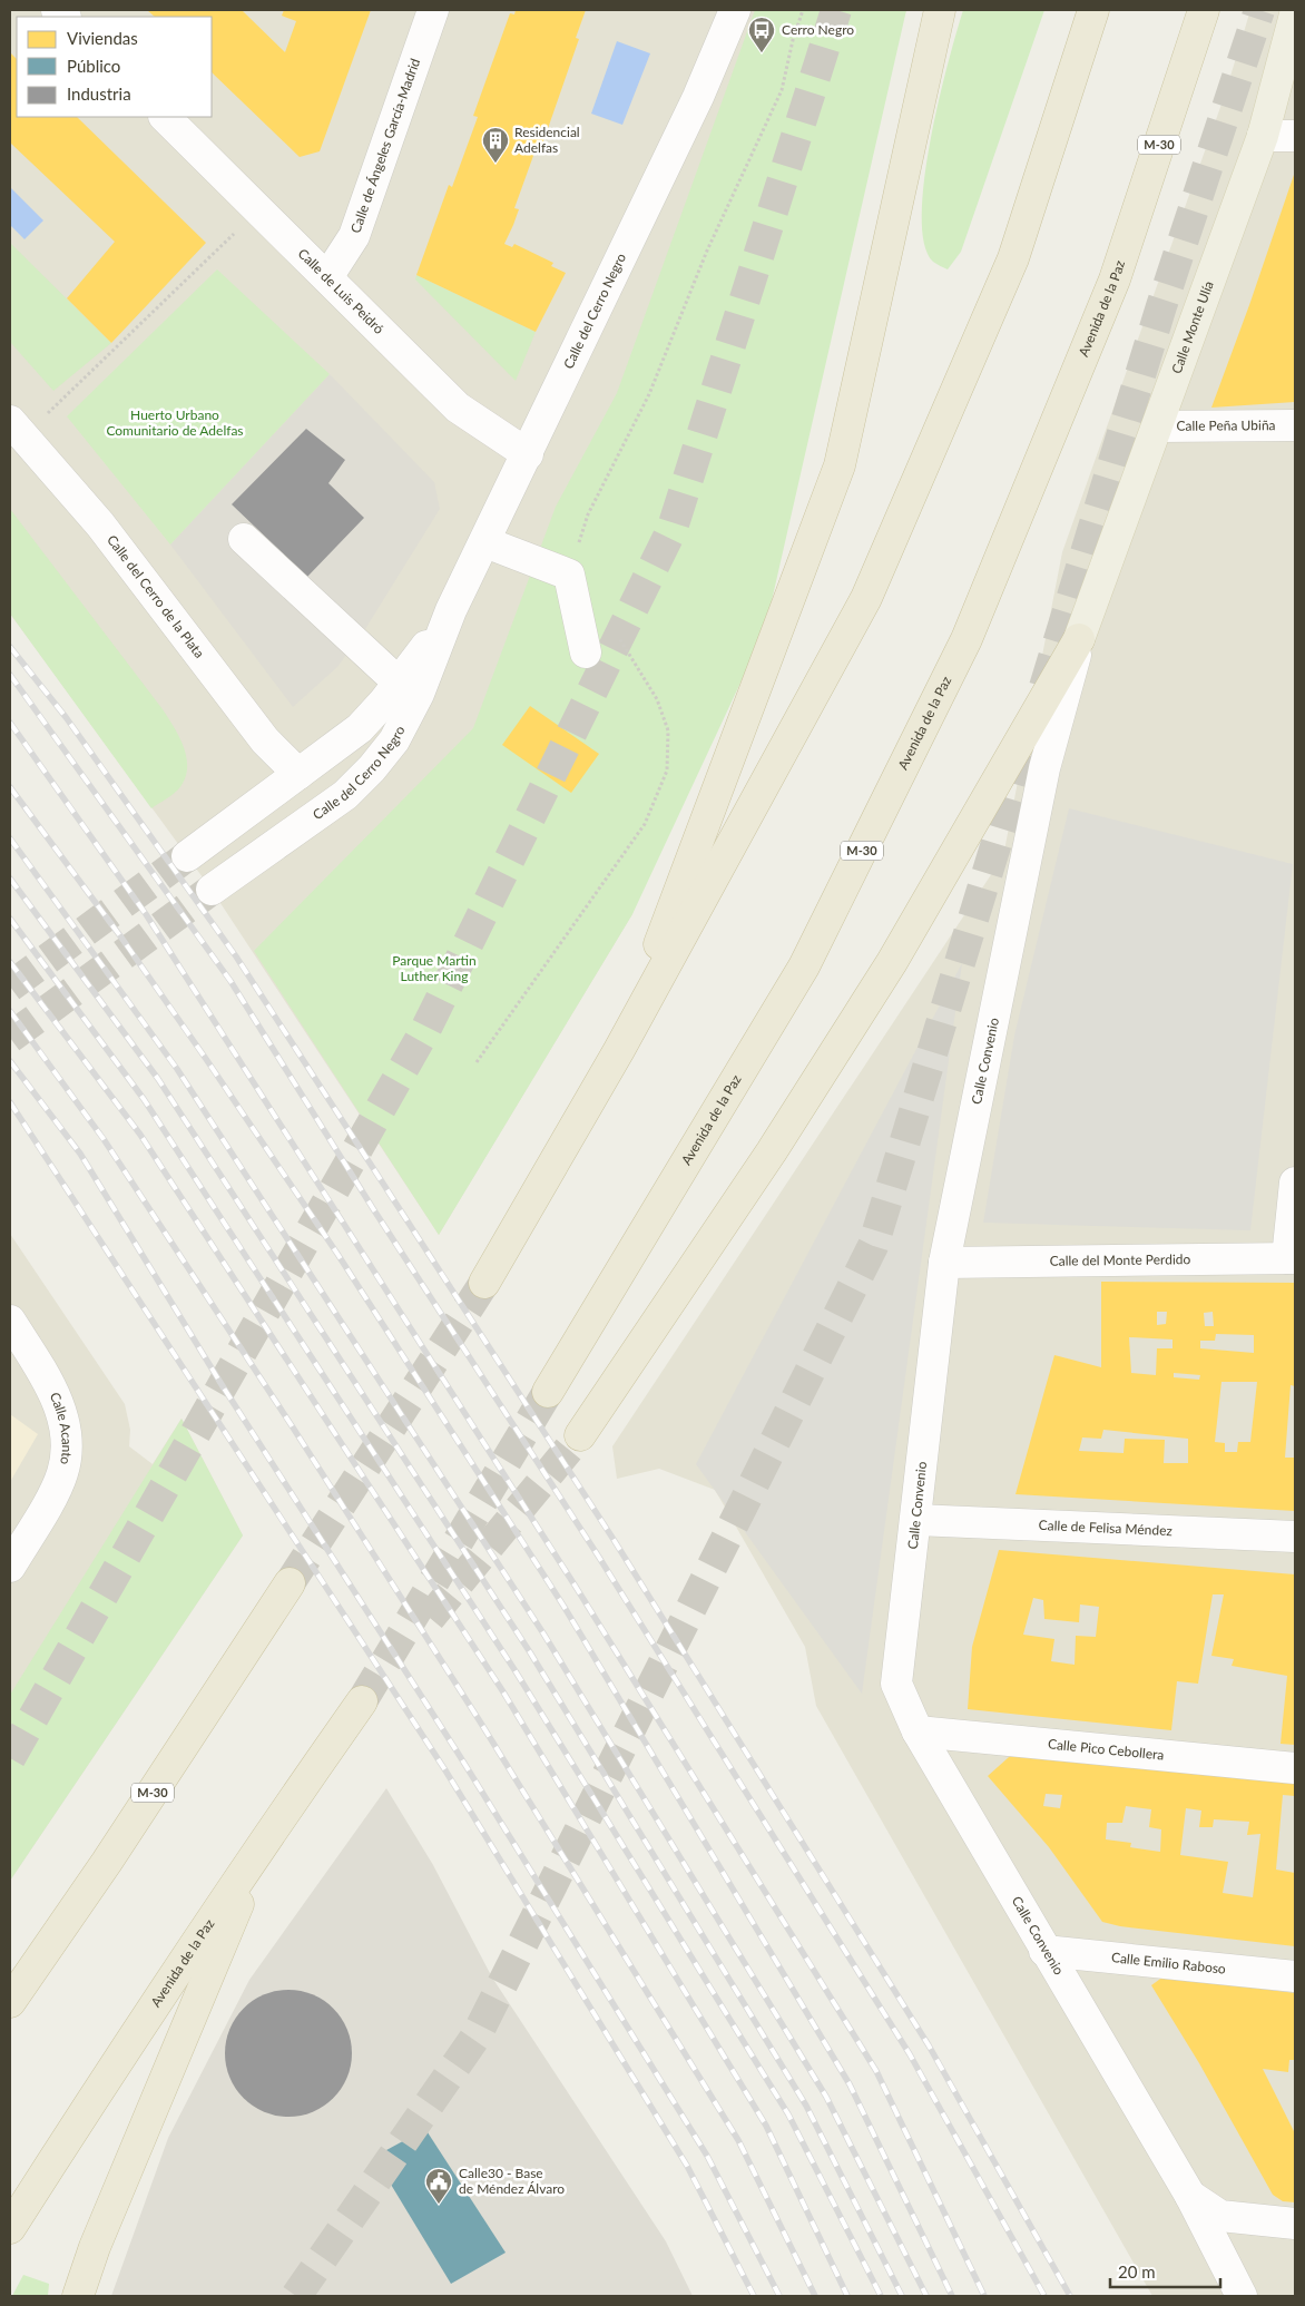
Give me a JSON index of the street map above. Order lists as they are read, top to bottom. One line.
{"streets":{"highway":["M-30","Avenida de la Paz"],"main road":["Calle Monte Ulía"],"street":["Calle de Ángeles García-Madrid","Calle de Luis Peidró","Calle del Cerro Negro","Calle Peña Ubiña","Calle del Cerro de la Plata","Calle Convenio","Calle del Monte Perdido","Calle Acanto","Calle de Felisa Méndez","Calle Pico Cebollera","Calle Emilio Raboso"]},"crossings":[["Calle de Ángeles García-Madrid","Calle de Luis Peidró"],["Calle de Luis Peidró","Calle del Cerro Negro"],["Calle del Cerro Negro","Calle del Cerro de la Plata"],["Calle Monte Ulía","Calle Peña Ubiña"],["Calle Monte Ulía","Calle Convenio"],["Calle Convenio","Calle del Monte Perdido"],["Calle Convenio","Calle de Felisa Méndez"],["Calle Convenio","Calle Pico Cebollera"],["Calle Convenio","Calle Emilio Raboso"]],"parks":["Huerto Urbano Comunitario de Adelfas","Parque Martin Luther King"],"places":{"bus stop":["Cerro Negro"],"building":["Residencial Adelfas"],"public building":["Calle30 - Base de Méndez Álvaro"]},"legend":["Viviendas","Público","Industria"],"scale_bar":"20 m"}
